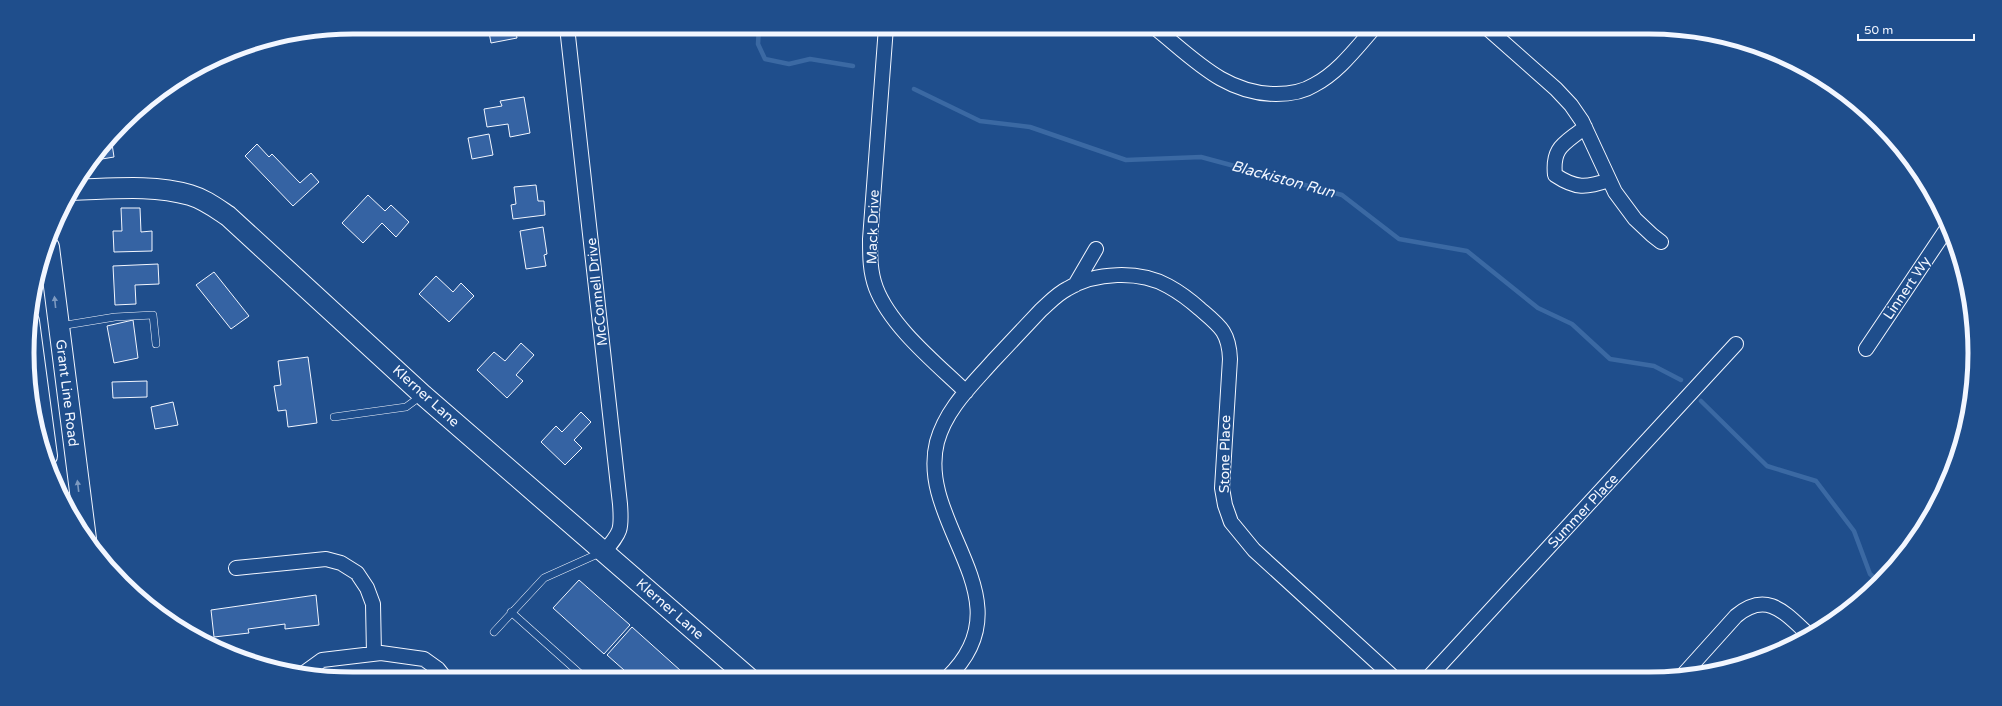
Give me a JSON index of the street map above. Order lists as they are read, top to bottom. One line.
{"streets":{"street":["Mack Drive","Linnert Wy","McConnell Drive","Grant Line Road","Klerner Lane","Stone Place","Summer Place"]},"crossings":[["Mack Drive","Stone Place"],["McConnell Drive","Klerner Lane"]],"one_way":["Grant Line Road"],"water":["Blackiston Run"],"scale_bar":"50 m"}
